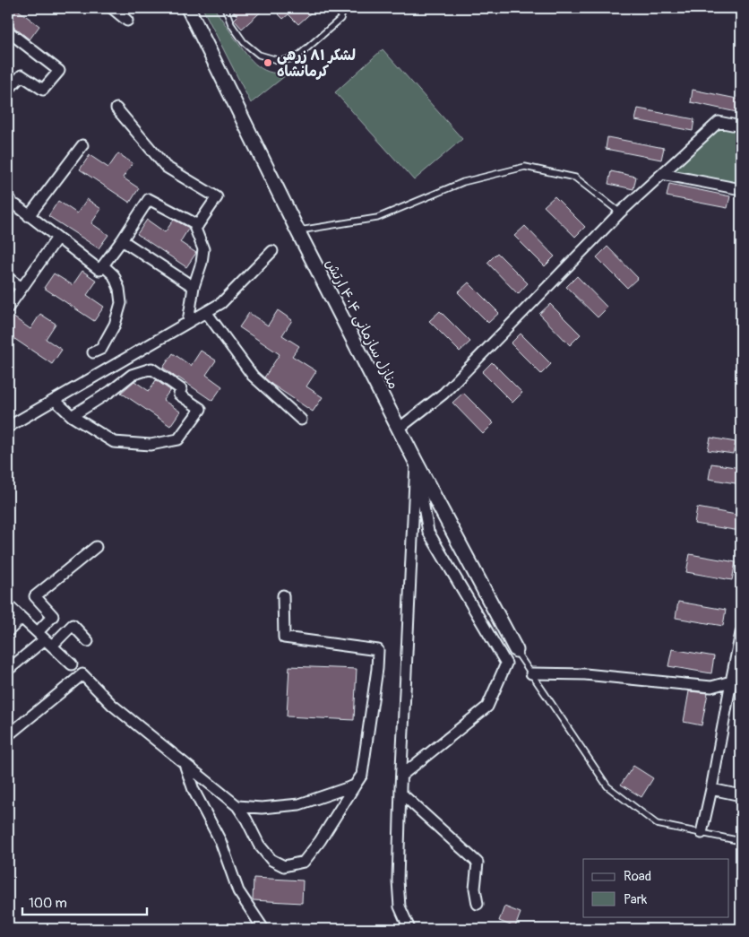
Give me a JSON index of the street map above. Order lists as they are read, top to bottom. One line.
{"streets":{"street":["منازل سازمانی ۴۰۴ ارتش"]},"places":["لشکر ۸۱ زرهی کرمانشاه"],"legend":["Road","Park"],"scale_bar":"100 m"}
